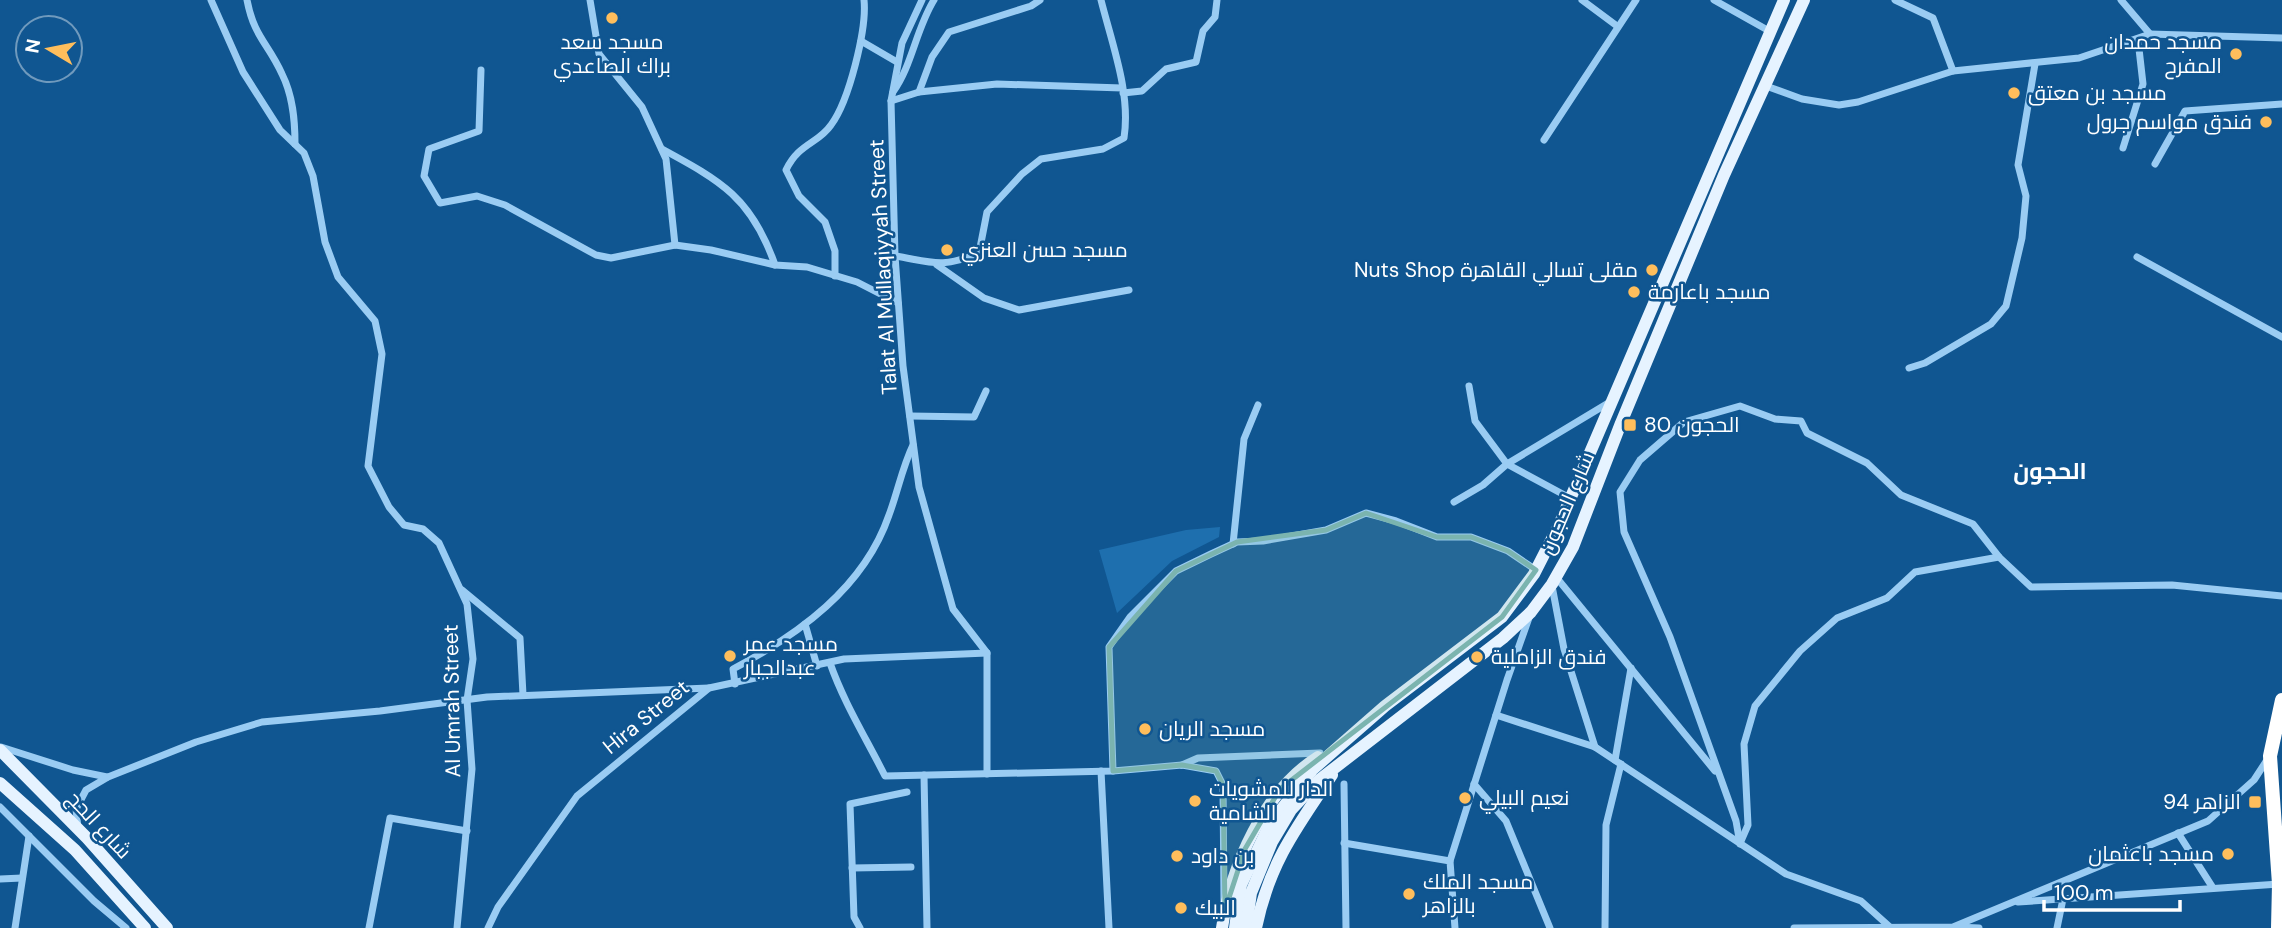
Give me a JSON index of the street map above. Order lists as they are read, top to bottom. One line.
{"streets":{"main road":["شارع الحجون","شارع الحج"],"street":["Talat Al Mullaqiyyah Street","Al Umrah Street","Hira Street"]},"crossings":[["Talat Al Mullaqiyyah Street","Hira Street"]],"districts":["الحجون"],"places":{"other":["مسجد سعد براك الصاعدي","مسجد حمدان المفرح","مسجد بن معتق","فندق مواسم جرول","مسجد حسن العنزي","Nuts Shop مقلى تسالي القاهرة","مسجد باعارمة","مسجد عمر عبدالجبار","فندق الزاملية","مسجد الريان","نعيم البيلي","الدار للمشويات الشامية","مسجد باعثمان","بن داود","مسجد الملك بالزاهر","البيك"],"transit":["الحجون 80","الزاهر 94"]},"scale_bar":"100 m","north":"left"}
